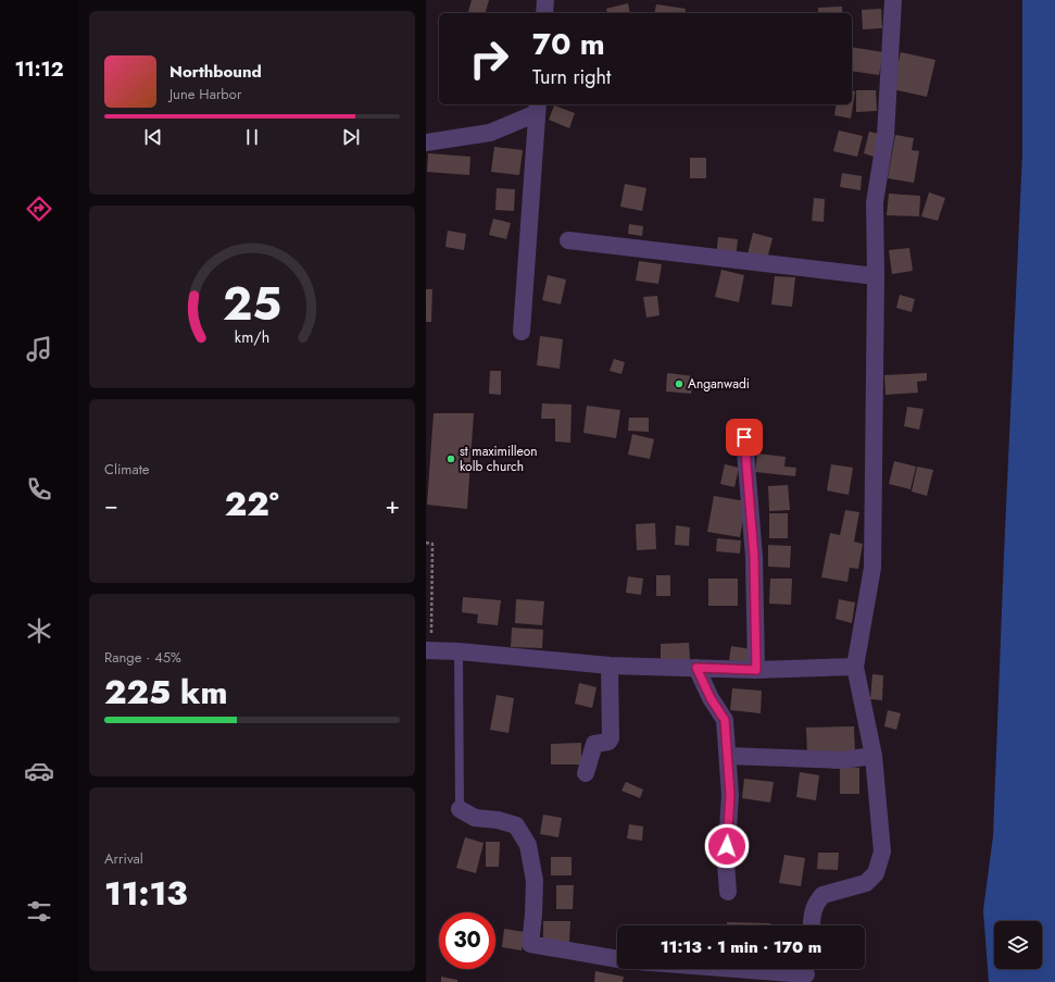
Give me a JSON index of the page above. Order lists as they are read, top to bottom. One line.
{"places":["Anganwadi","st maximilleon kolb church"],"page":{"tabs":"11:12","turn":["70 m","Turn right"],"song":["Northbound","June Harbor"],"tile":["Climate",["Range · 45%","225 km"],["Arrival","11:13"]],"heat":["−","22°","+"],"limit":"30","trip":"11:13 · 1 min · 170 m","gauge":["25","km/h"]}}
